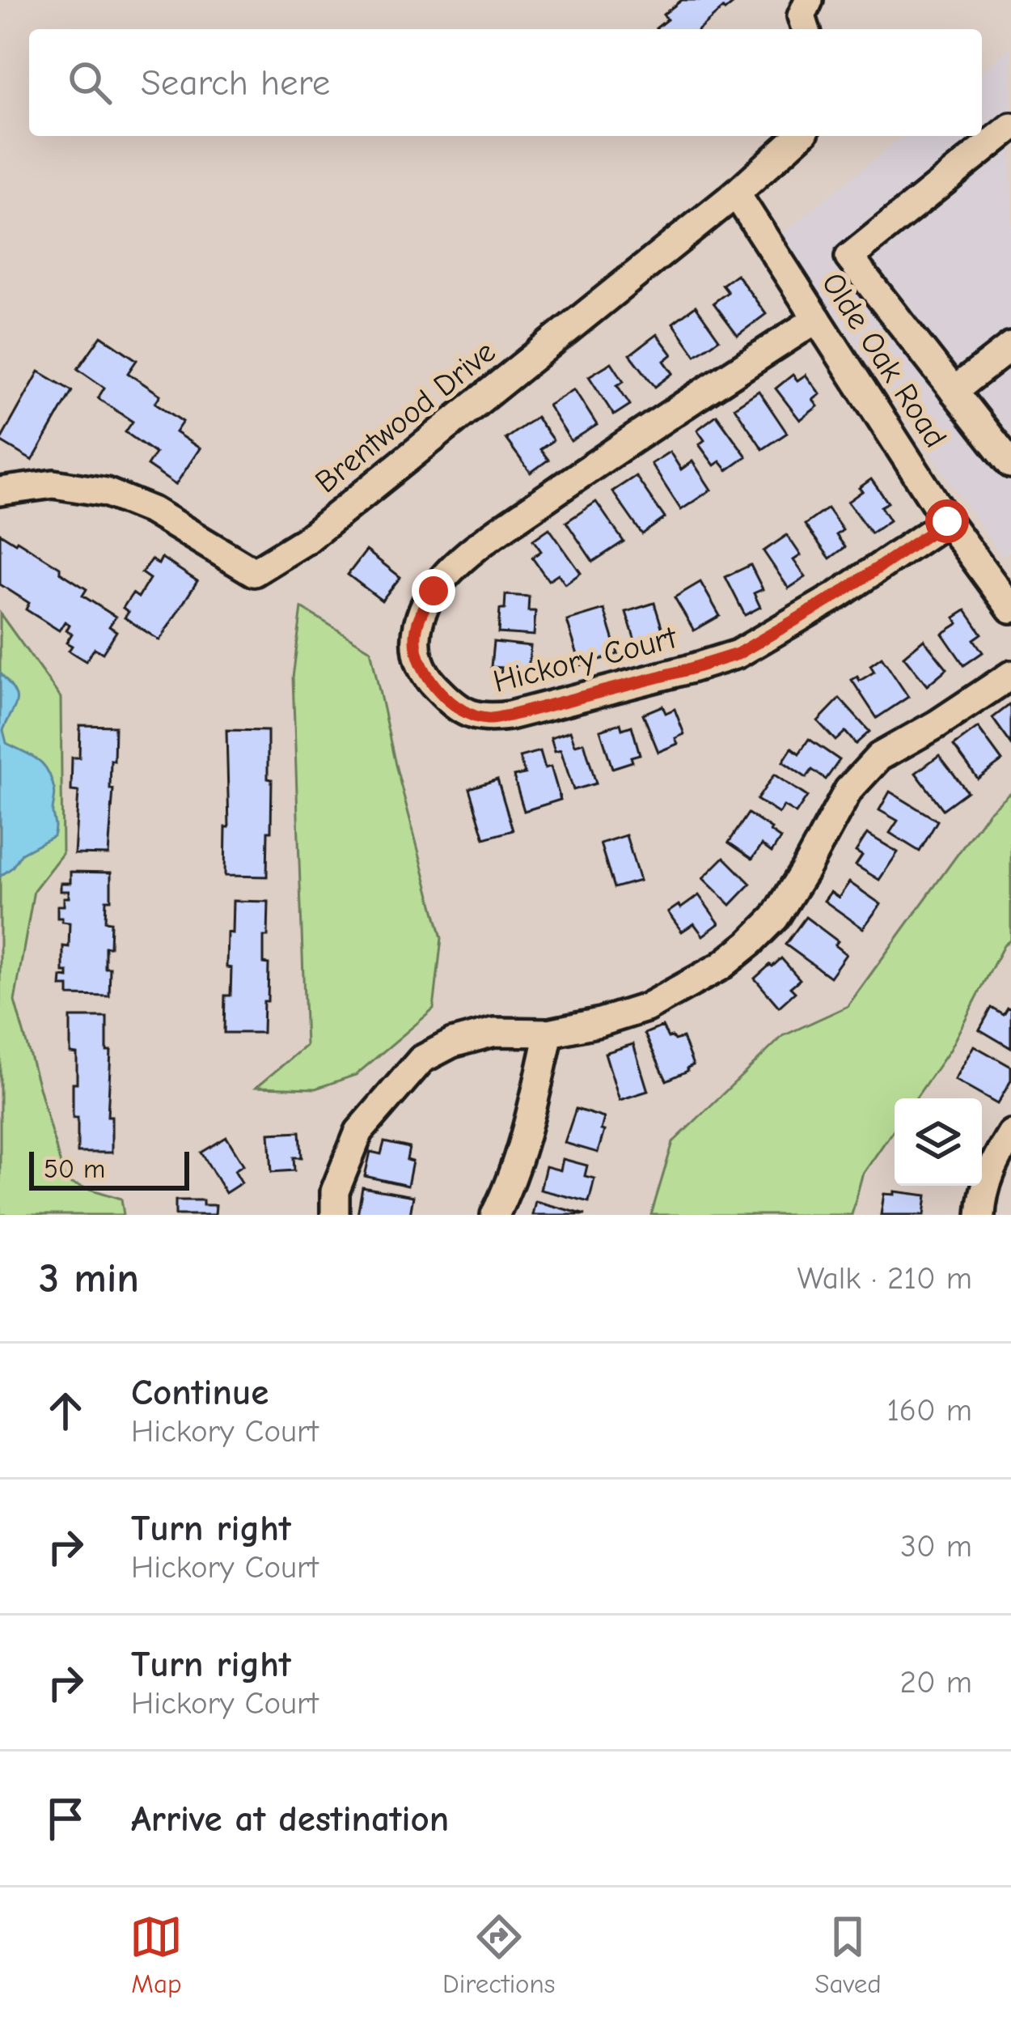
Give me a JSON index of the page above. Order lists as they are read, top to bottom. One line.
{"streets":{"street":["Olde Oak Road","Brentwood Drive","Hickory Court"]},"crossings":[["Olde Oak Road","Brentwood Drive"],["Olde Oak Road","Hickory Court"]],"scale_bar":"50 m","page":{"search":"Search here","scale":"50 m","heading":["3 min","Walk · 210 m"],"list":[["Continue","Hickory Court","160 m"],["Turn right","Hickory Court","30 m"],["Turn right","Hickory Court","20 m"],"Arrive at destination"],"nav":["Map","Directions","Saved"]}}
